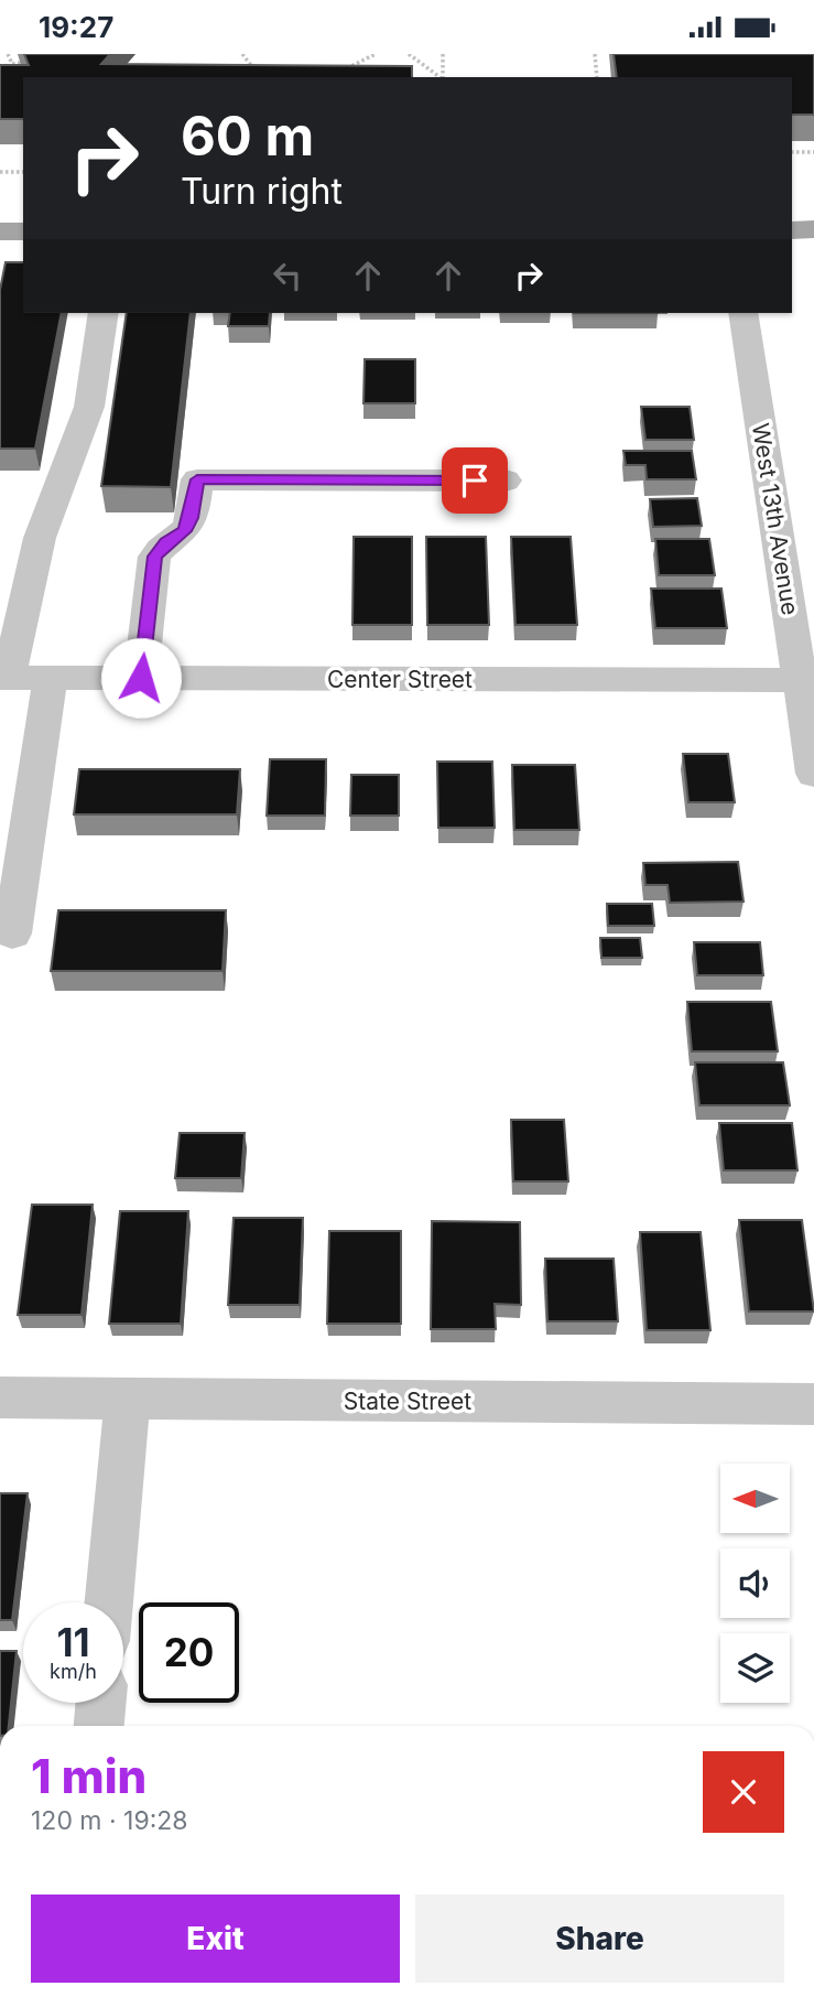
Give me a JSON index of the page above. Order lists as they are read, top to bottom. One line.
{"streets":{"street":["West 13th Avenue","Center Street","State Street"]},"crossings":[["West 13th Avenue","Center Street"]],"north":"left","page":{"status":"19:27","turn":["60 m","Turn right"],"speed":"11 km/h","limit":"20","heading":["1 min","120 m · 19:28"],"buttons":["Exit","Share"]}}
